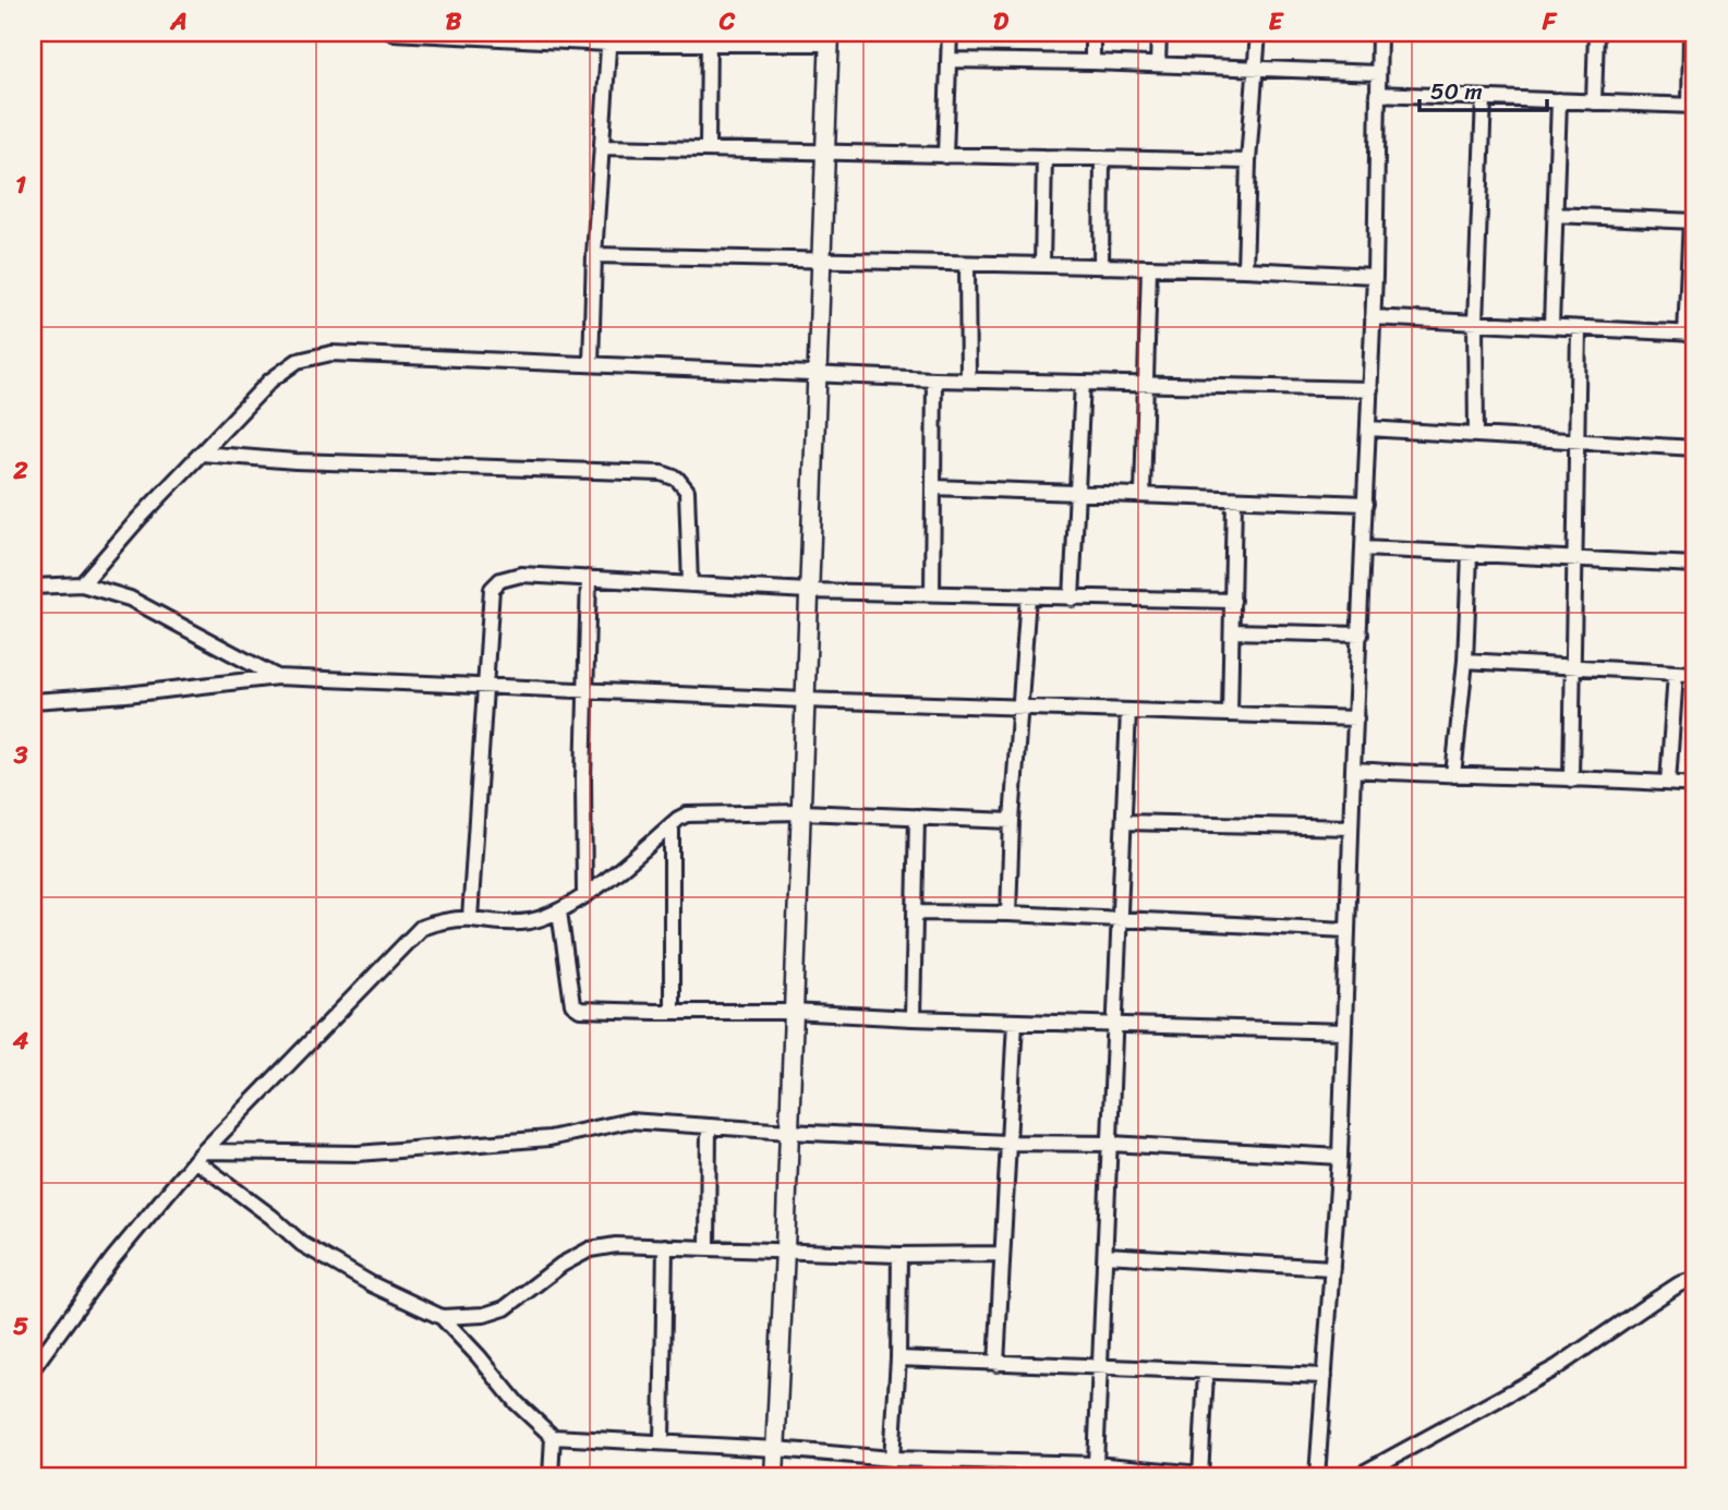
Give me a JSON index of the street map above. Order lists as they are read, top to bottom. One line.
{"scale_bar":"50 m","grid":{"columns":["A","B","C","D","E","F"],"rows":["1","2","3","4","5"]}}
